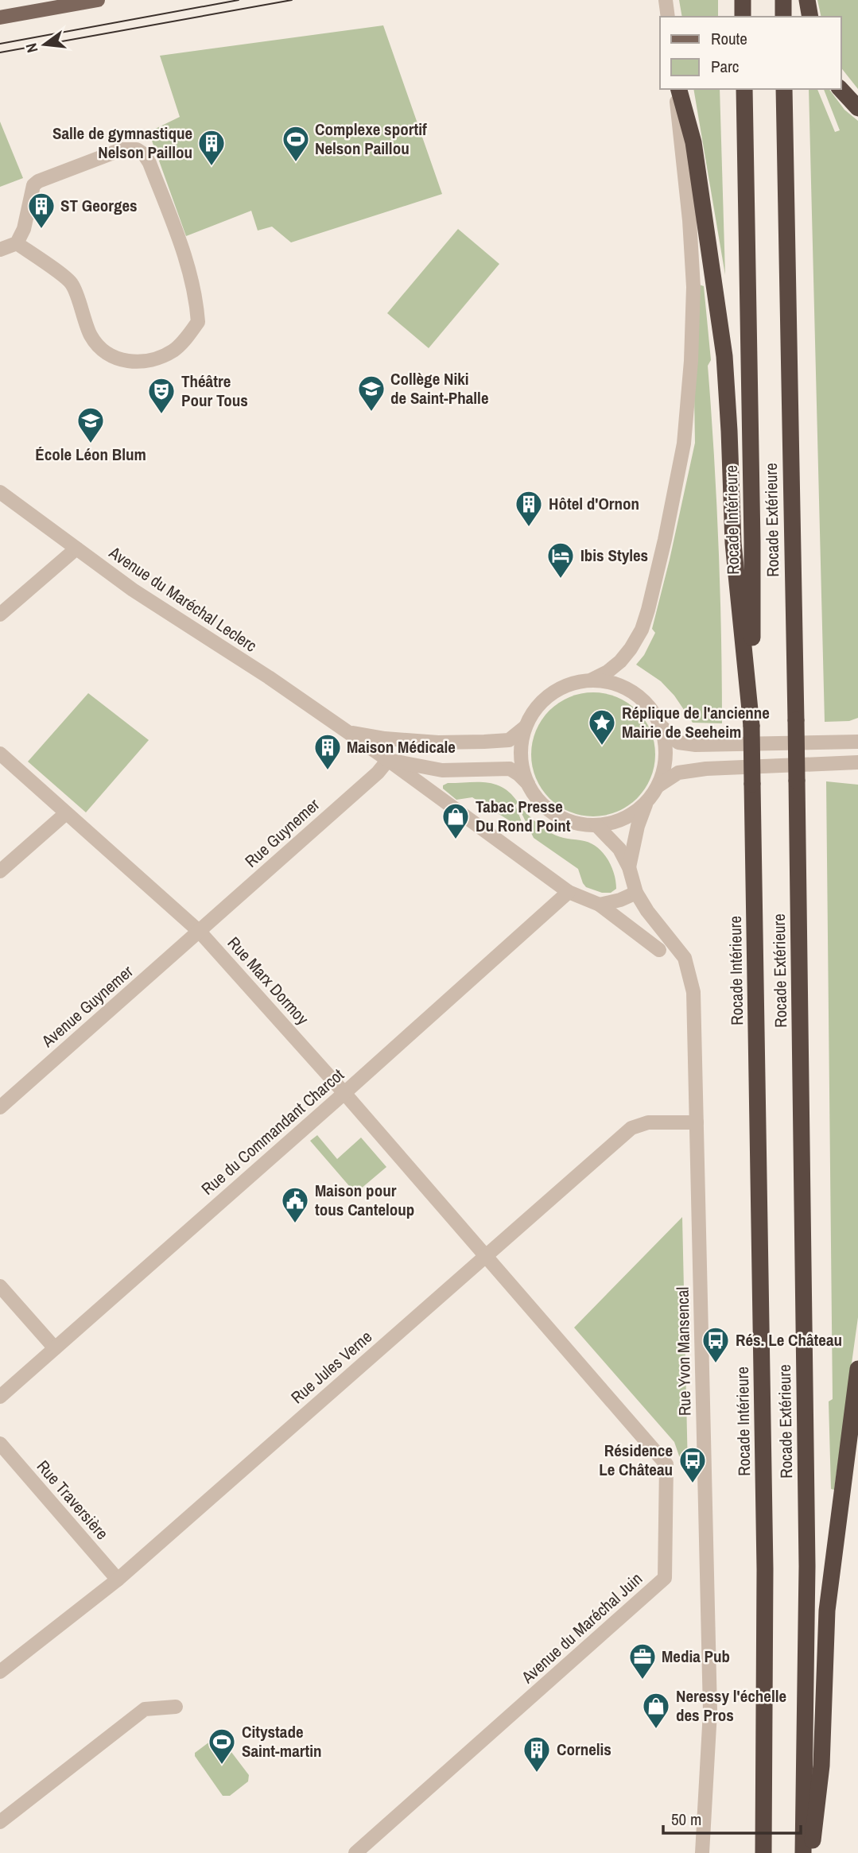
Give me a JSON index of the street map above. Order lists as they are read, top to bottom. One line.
{"streets":{"highway":["Rocade Intérieure","Rocade Extérieure"],"street":["Avenue du Maréchal Leclerc","Rue Guynemer","Rue Marx Dormoy","Avenue Guynemer","Rue du Commandant Charcot","Rue Yvon Mansencal","Rue Jules Verne","Rue Traversière","Avenue du Maréchal Juin"]},"crossings":[["Avenue du Maréchal Leclerc","Rue Guynemer"],["Avenue du Maréchal Leclerc","Rue Yvon Mansencal"],["Rue Guynemer","Rue Marx Dormoy"],["Rue Guynemer","Avenue Guynemer"],["Rue Marx Dormoy","Avenue Guynemer"],["Rue Marx Dormoy","Rue du Commandant Charcot"],["Rue Marx Dormoy","Rue Jules Verne"],["Rue Marx Dormoy","Avenue du Maréchal Juin"],["Rue Yvon Mansencal","Rue Jules Verne"],["Rue Jules Verne","Rue Traversière"],["Rue Jules Verne","Avenue du Maréchal Juin"]],"places":{"sports":["Complexe sportif Nelson Paillou","Citystade Saint-martin"],"building":["Salle de gymnastique Nelson Paillou","ST Georges","Hôtel d'Ornon","Maison Médicale","Cornelis"],"school or university":["Collège Niki de Saint-Phalle","École Léon Blum"],"theatre":["Théâtre Pour Tous"],"hotel":["Ibis Styles"],"place":["Réplique de l'ancienne Mairie de Seeheim"],"shop":["Tabac Presse Du Rond Point","Neressy l'échelle des Pros"],"public building":["Maison pour tous Canteloup"],"bus stop":["Rés. Le Château","Résidence Le Château"],"office":["Media Pub"]},"legend":["Route","Parc"],"scale_bar":"50 m","north":"left"}
